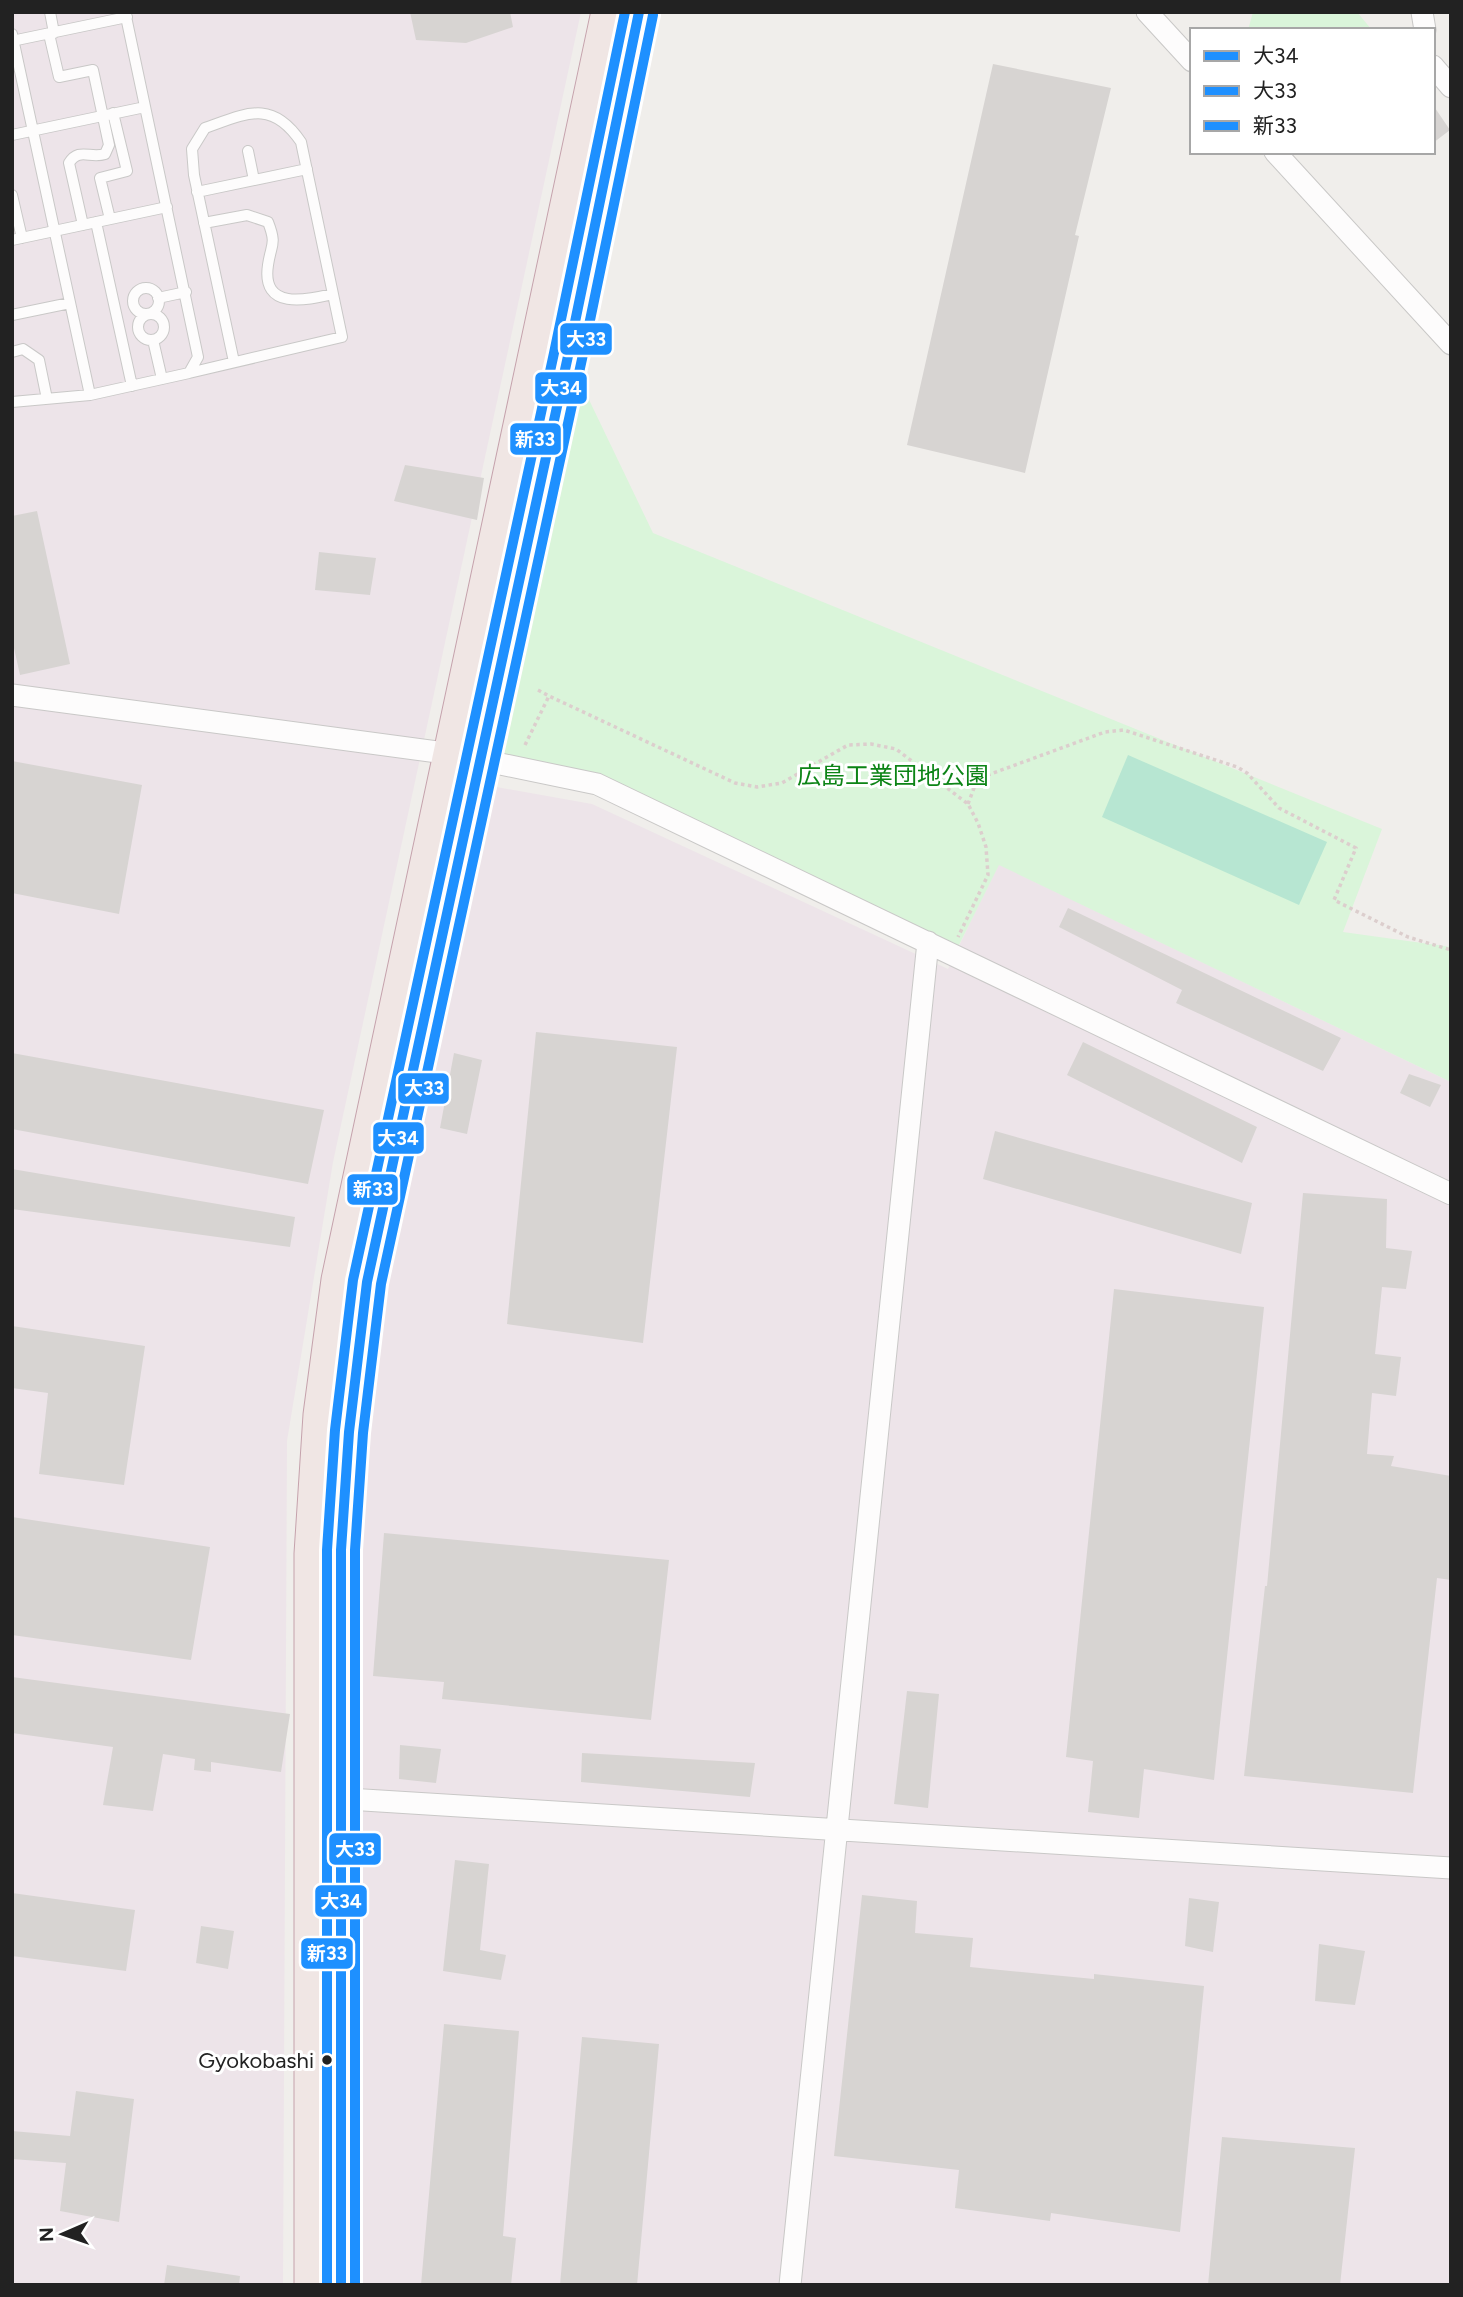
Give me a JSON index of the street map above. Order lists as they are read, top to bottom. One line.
{"parks":["広島工業団地公園"],"places":["Gyokobashi"],"lines":["transit line 大34","transit line 新33","transit line 大33"],"legend":["大34","大33","新33"],"north":"left"}
